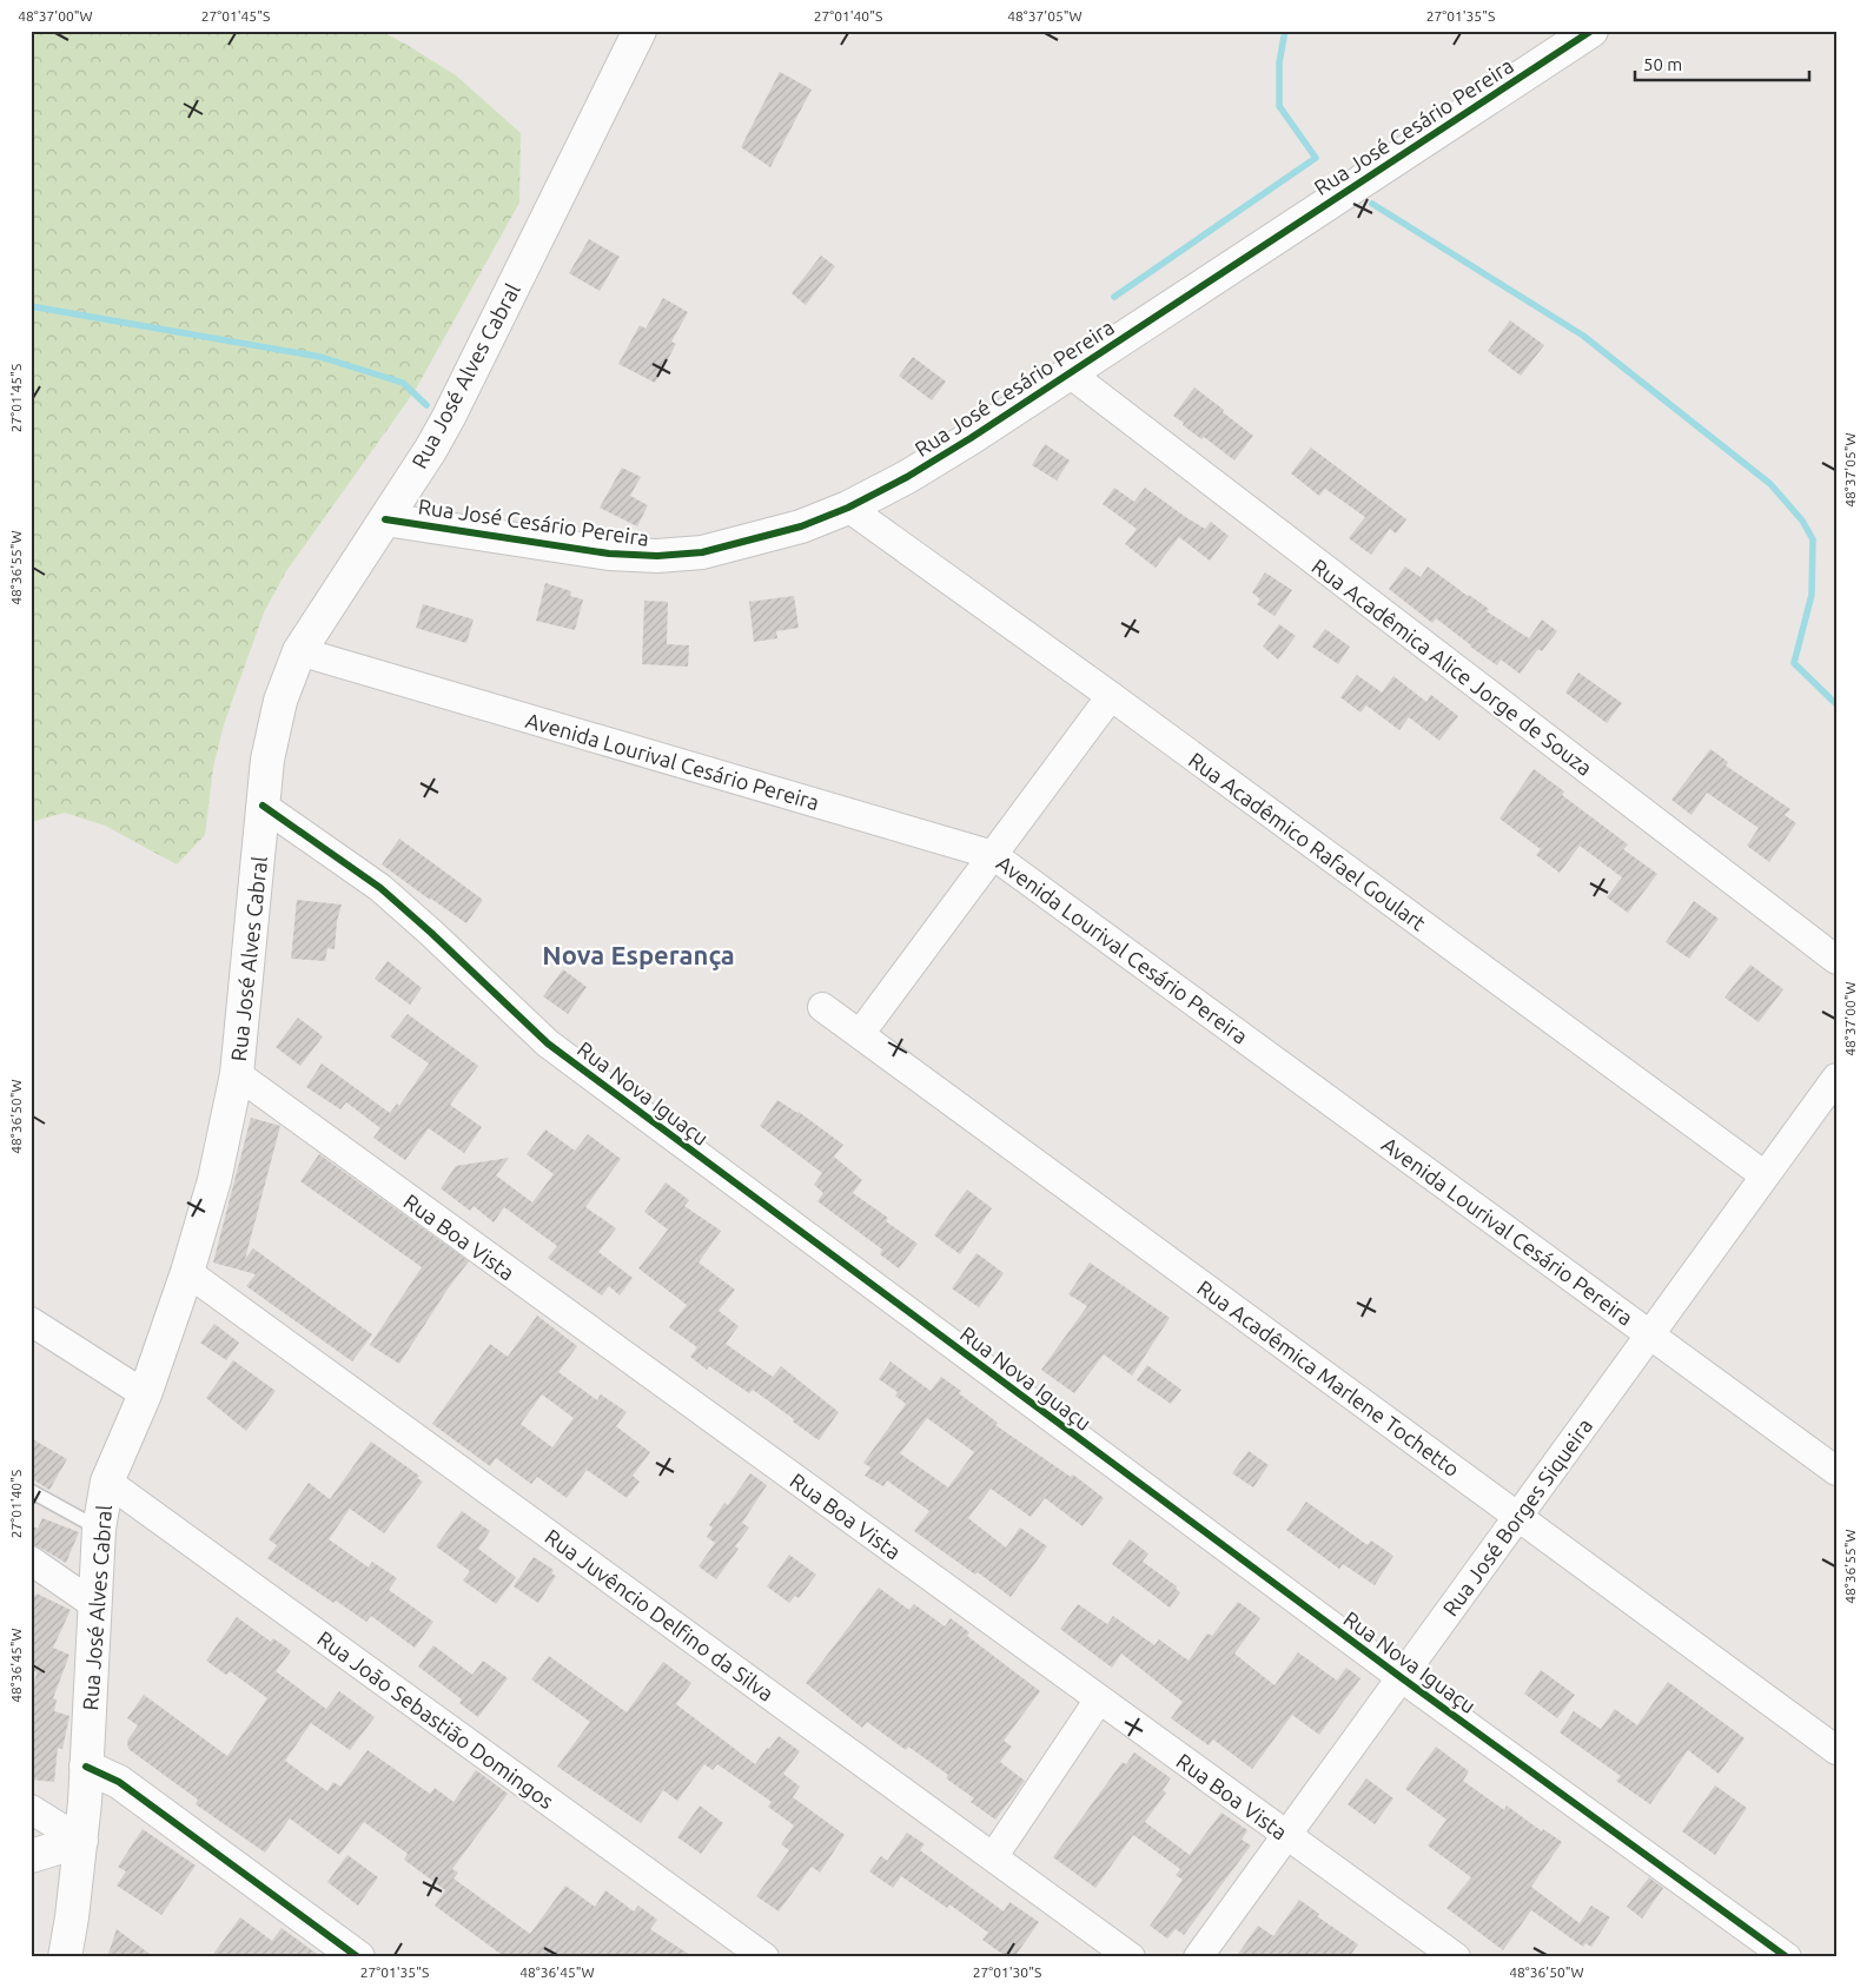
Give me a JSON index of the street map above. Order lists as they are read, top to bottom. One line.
{"streets":{"main road":["Rua José Cesário Pereira","Rua José Alves Cabral"],"street":["Rua Acadêmica Alice Jorge de Souza","Avenida Lourival Cesário Pereira","Rua Acadêmico Rafael Goulart","Rua Nova Iguaçu","Rua Boa Vista","Rua Acadêmica Marlene Tochetto","Rua José Borges Siqueira","Rua Juvêncio Delfino da Silva","Rua João Sebastião Domingos"]},"crossings":[["Rua José Cesário Pereira","Rua José Alves Cabral"],["Rua José Cesário Pereira","Rua Acadêmica Alice Jorge de Souza"],["Rua José Cesário Pereira","Rua Acadêmico Rafael Goulart"],["Rua José Alves Cabral","Avenida Lourival Cesário Pereira"],["Rua José Alves Cabral","Rua Nova Iguaçu"],["Rua José Alves Cabral","Rua Boa Vista"],["Rua José Alves Cabral","Rua Juvêncio Delfino da Silva"],["Rua José Alves Cabral","Rua João Sebastião Domingos"],["Avenida Lourival Cesário Pereira","Rua José Borges Siqueira"],["Rua Acadêmico Rafael Goulart","Rua José Borges Siqueira"],["Rua Nova Iguaçu","Rua José Borges Siqueira"],["Rua Boa Vista","Rua José Borges Siqueira"],["Rua Acadêmica Marlene Tochetto","Rua José Borges Siqueira"]],"districts":["Nova Esperança"],"scale_bar":"50 m","coordinates":["48°37'00\"W","27°01'45\"S","27°01'40\"S","48°37'05\"W","27°01'35\"S","48°36'55\"W","48°36'50\"W","48°36'45\"W","27°01'30\"S"]}
